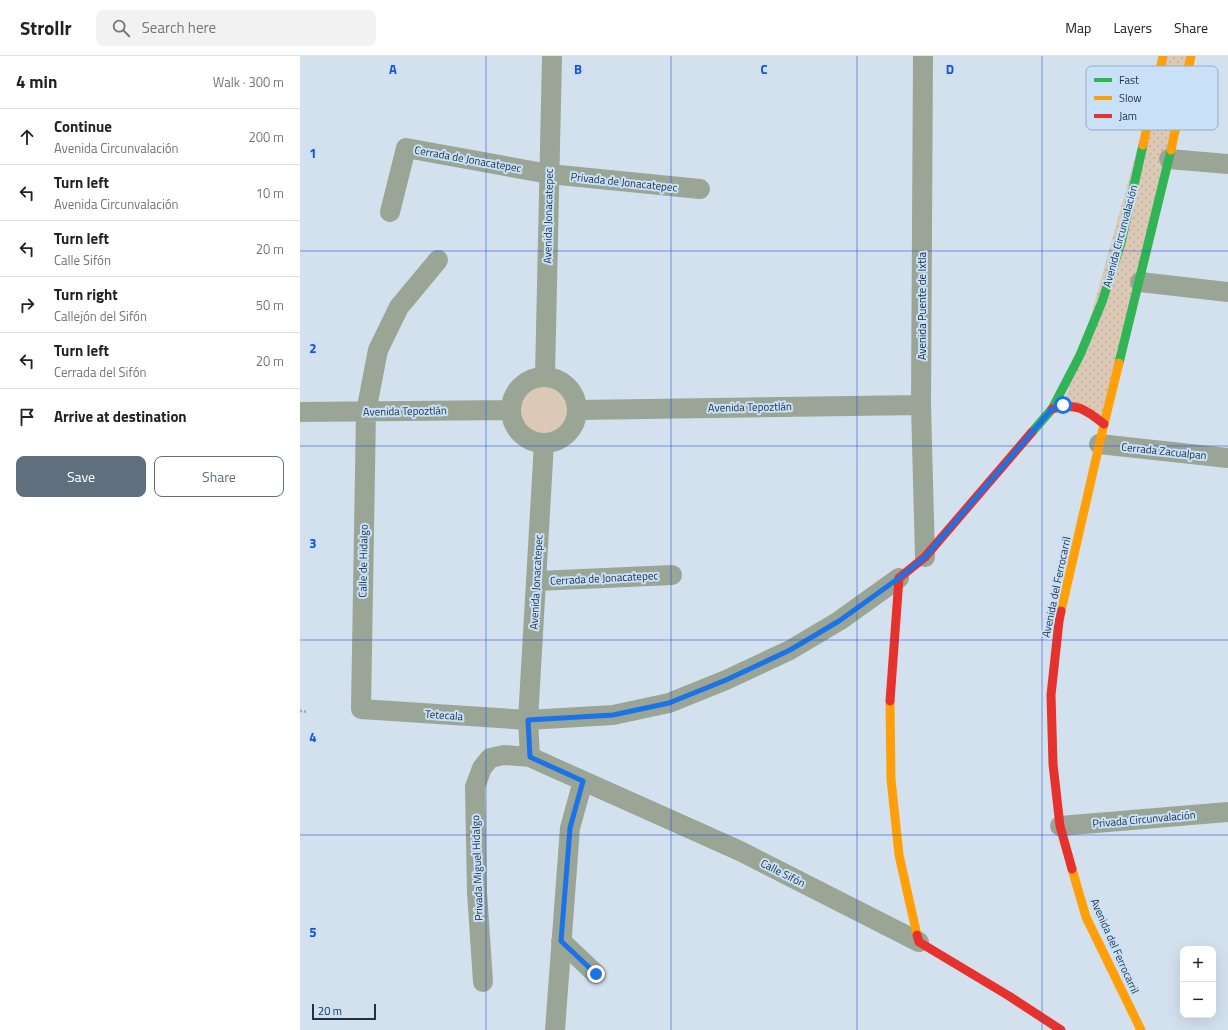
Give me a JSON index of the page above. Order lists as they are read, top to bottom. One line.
{"streets":{"street":["Cerrada de Jonacatepec","Privada de Jonacatepec","Avenida Jonacatepec","Avenida Circunvalación","Avenida Puente de Ixtla","Avenida Tepoztlán","Cerrada Zacualpan","Calle de Hidalgo","Avenida del Ferrocarril","Tetecala","Privada Circunvalación","Privada Miguel Hidalgo","Calle Sifón"]},"crossings":[["Cerrada de Jonacatepec","Privada de Jonacatepec"],["Cerrada de Jonacatepec","Avenida Jonacatepec"],["Privada de Jonacatepec","Avenida Jonacatepec"],["Avenida Jonacatepec","Avenida Circunvalación"],["Avenida Jonacatepec","Avenida Tepoztlán"],["Avenida Jonacatepec","Tetecala"],["Avenida Circunvalación","Avenida Puente de Ixtla"],["Avenida Circunvalación","Tetecala"],["Avenida Puente de Ixtla","Avenida Tepoztlán"],["Avenida Tepoztlán","Calle de Hidalgo"],["Cerrada Zacualpan","Avenida del Ferrocarril"],["Calle de Hidalgo","Tetecala"],["Avenida del Ferrocarril","Privada Circunvalación"],["Privada Miguel Hidalgo","Calle Sifón"]],"legend":["Fast","Slow","Jam"],"scale_bar":"20 m","page":{"header":"Strollr","search":"Search here","nav":["Map","Layers","Share"],"heading":["4 min","Walk · 300 m"],"list":[["Continue","Avenida Circunvalación","200 m"],["Turn left","Avenida Circunvalación","10 m"],["Turn left","Calle Sifón","20 m"],["Turn right","Callejón del Sifón","50 m"],["Turn left","Cerrada del Sifón","20 m"],"Arrive at destination"],"buttons":["Save","Share"],"map_buttons":["+","−"],"scale":"20 m"},"grid":{"columns":["A","B","C","D"],"rows":["1","2","3","4","5"]}}
